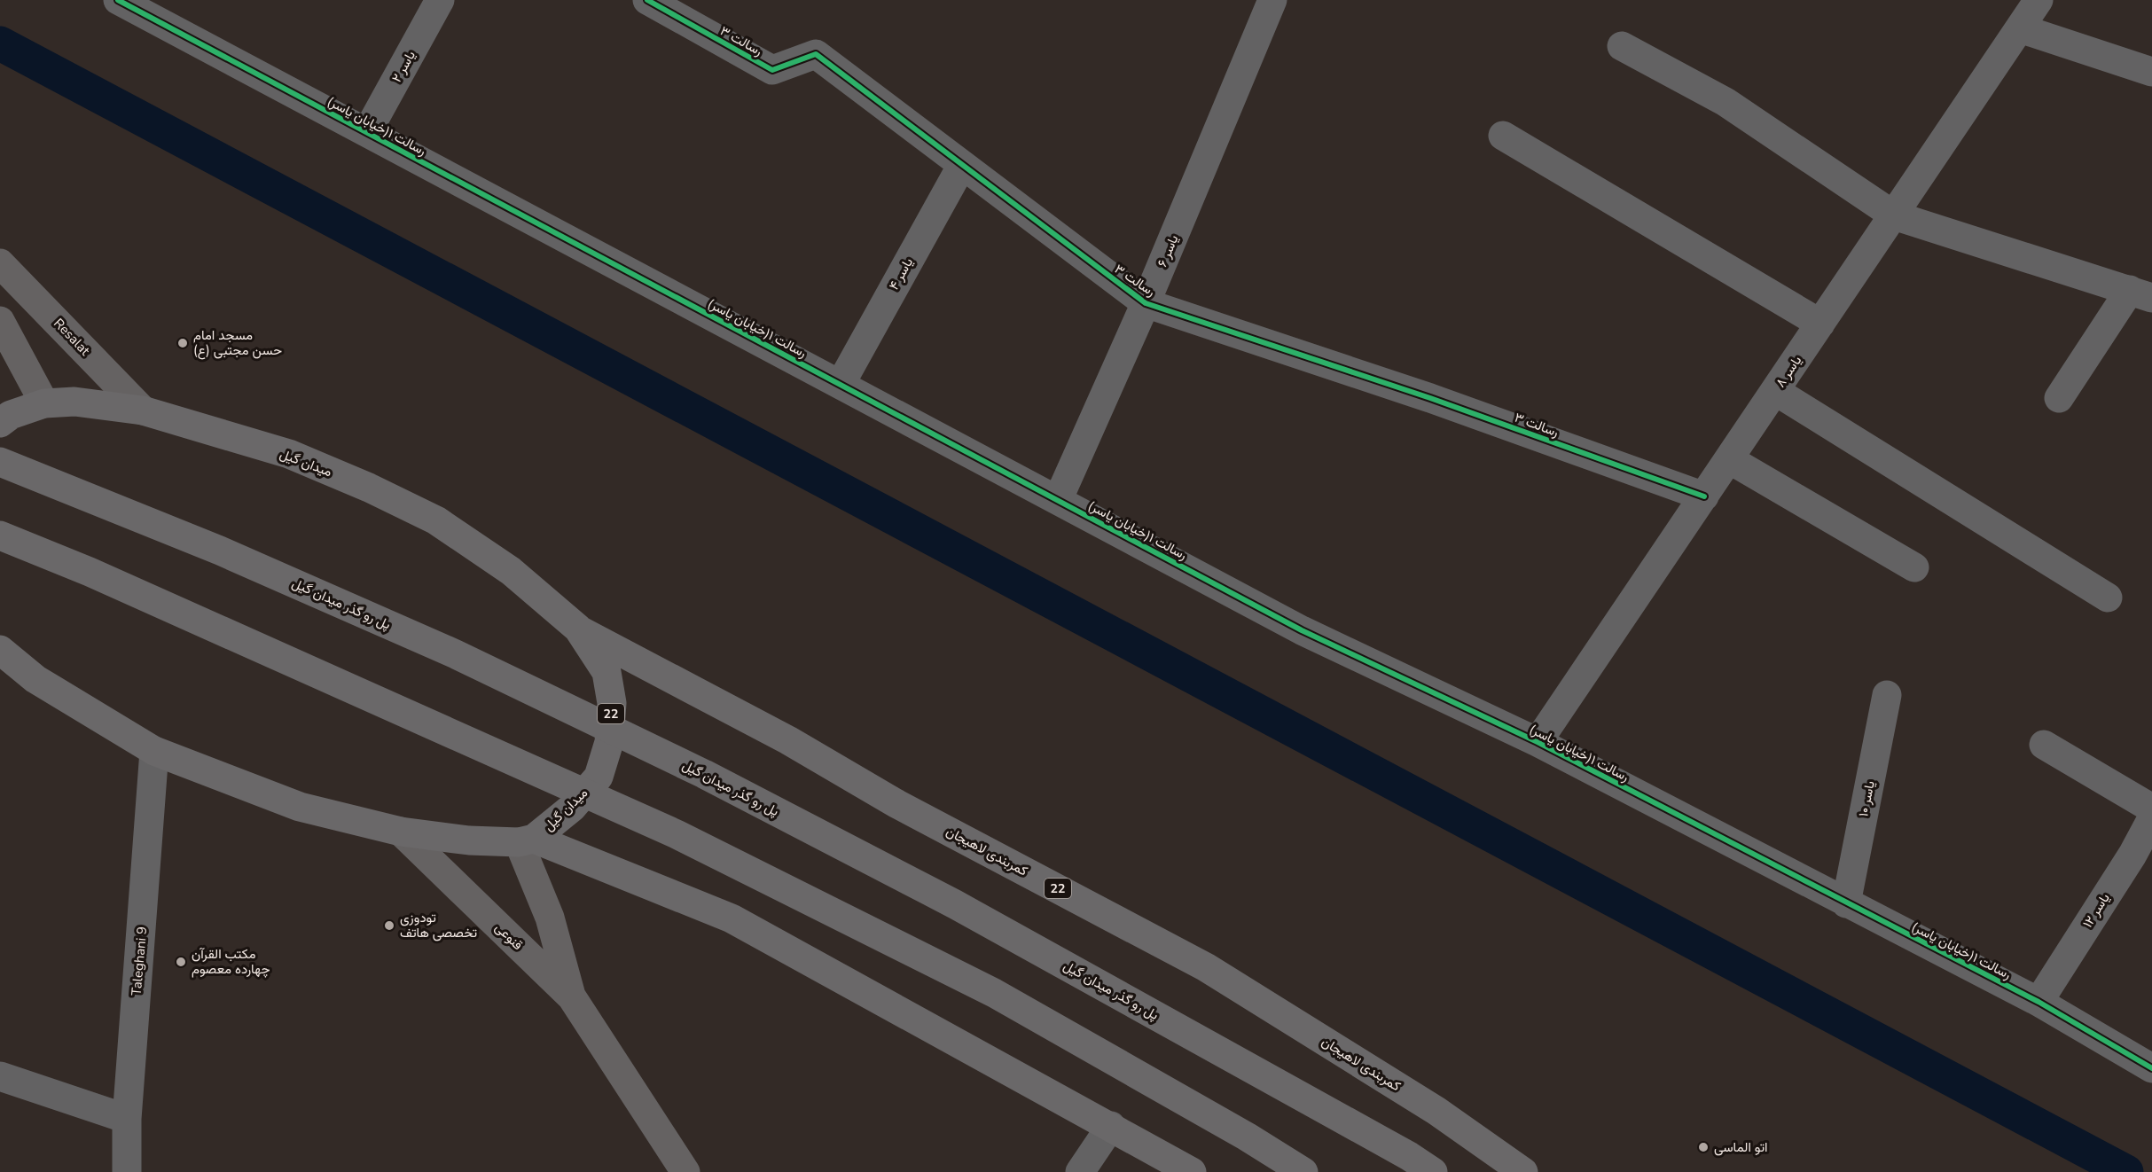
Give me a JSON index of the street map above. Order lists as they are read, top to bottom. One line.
{"streets":{"highway":["میدان گیل","پل رو گذر میدان گیل","22","کمربندی لاهیجان"],"main road":["Resalat","قنوعی"],"street":["رسالت ۳","یاسر ۲","رسالت ۱(خیابان یاسر)","یاسر ۶","یاسر ۴","یاسر ۸","یاسر ۱۰","یاسر ۱۲","Taleghani 9"]},"crossings":[["رسالت ۳","یاسر ۶"],["رسالت ۳","یاسر ۴"],["رسالت ۳","یاسر ۸"],["یاسر ۲","رسالت ۱(خیابان یاسر)"],["رسالت ۱(خیابان یاسر)","یاسر ۶"],["رسالت ۱(خیابان یاسر)","یاسر ۴"],["رسالت ۱(خیابان یاسر)","یاسر ۸"],["رسالت ۱(خیابان یاسر)","یاسر ۱۰"],["رسالت ۱(خیابان یاسر)","یاسر ۱۲"],["Resalat","میدان گیل"],["میدان گیل","کمربندی لاهیجان"],["میدان گیل","قنوعی"]],"places":["مسجد امام حسن مجتبی (ع)","تودوزی تخصصی هاتف","مکتب القرآن چهارده معصوم","اتو ‌الماسی"]}
